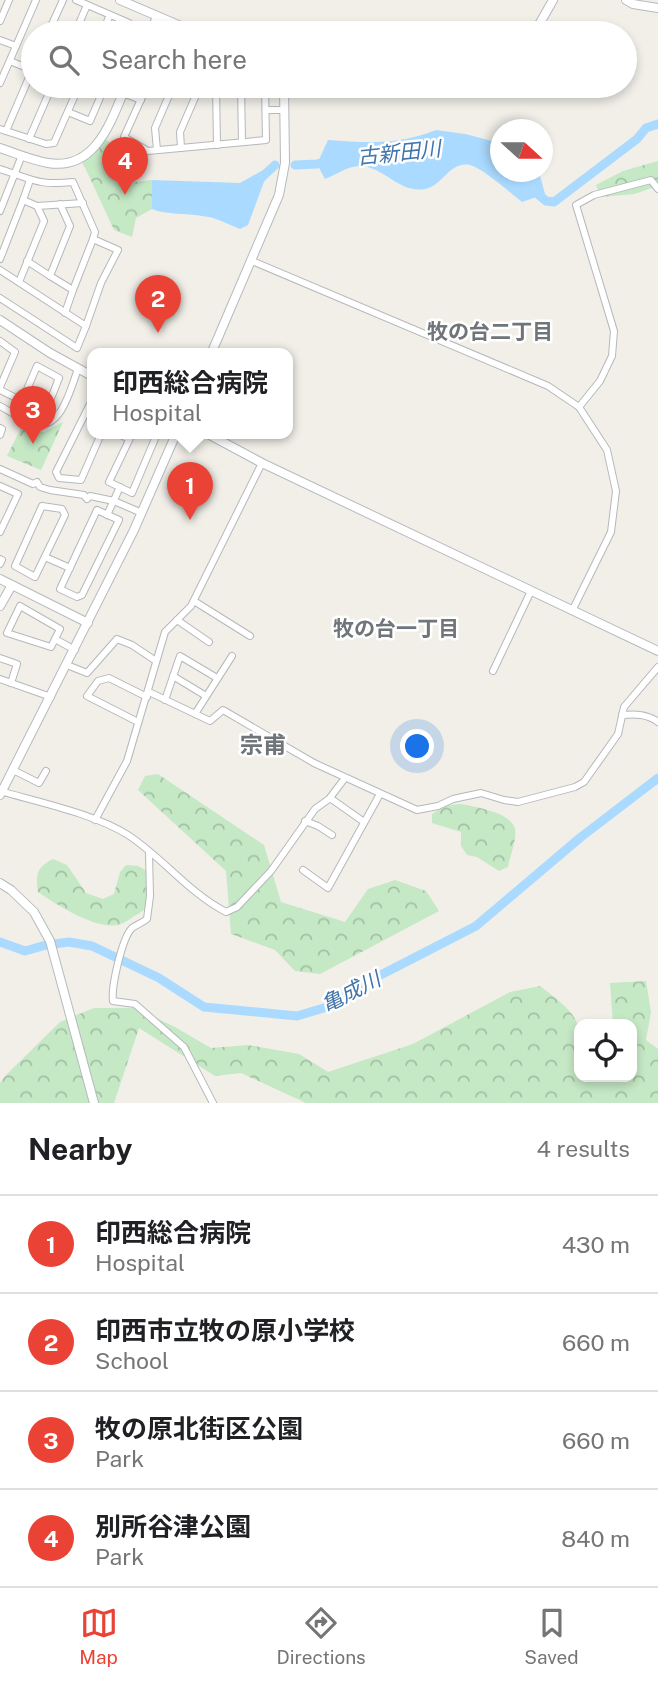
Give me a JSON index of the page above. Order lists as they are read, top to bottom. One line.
{"districts":["牧の台二丁目","牧の台一丁目","宗甫"],"water":["古新田川","亀成川"],"north":"right","page":{"search":"Search here","pins":["4","2","3","1"],"popup":["印西総合病院","Hospital"],"heading":["Nearby","4 results"],"list":[{"mark":"1","name":"印西総合病院","note":"Hospital","value":"430 m"},{"mark":"2","name":"印西市立牧の原小学校","note":"School","value":"660 m"},{"mark":"3","name":"牧の原北街区公園","note":"Park","value":"660 m"},{"mark":"4","name":"別所谷津公園","note":"Park","value":"840 m"}],"nav":["Map","Directions","Saved"]}}
